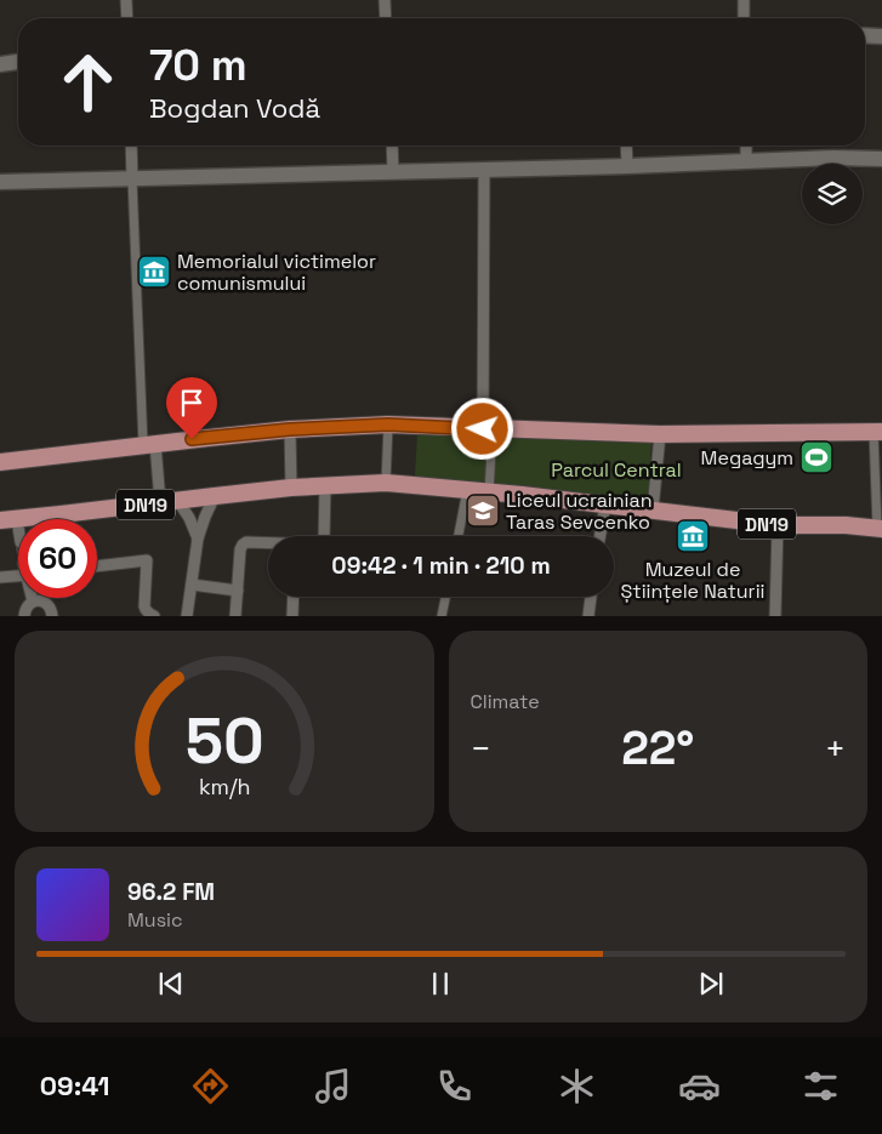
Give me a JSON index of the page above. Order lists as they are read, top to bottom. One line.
{"streets":{"main road":["DN19"]},"parks":["Parcul Central"],"places":{"museum":["Memorialul victimelor comunismului","Muzeul de Științele Naturii"],"sports":["Megagym"],"school or university":["Liceul ucrainian Taras Sevcenko"]},"page":{"turn":["70 m","Bogdan Vodă"],"limit":"60","trip":"09:42 · 1 min · 210 m","tile":"Climate","heat":["−","22°","+"],"song":["96.2 FM","Music"],"tabs":"09:41","gauge":["50","km/h"]}}
